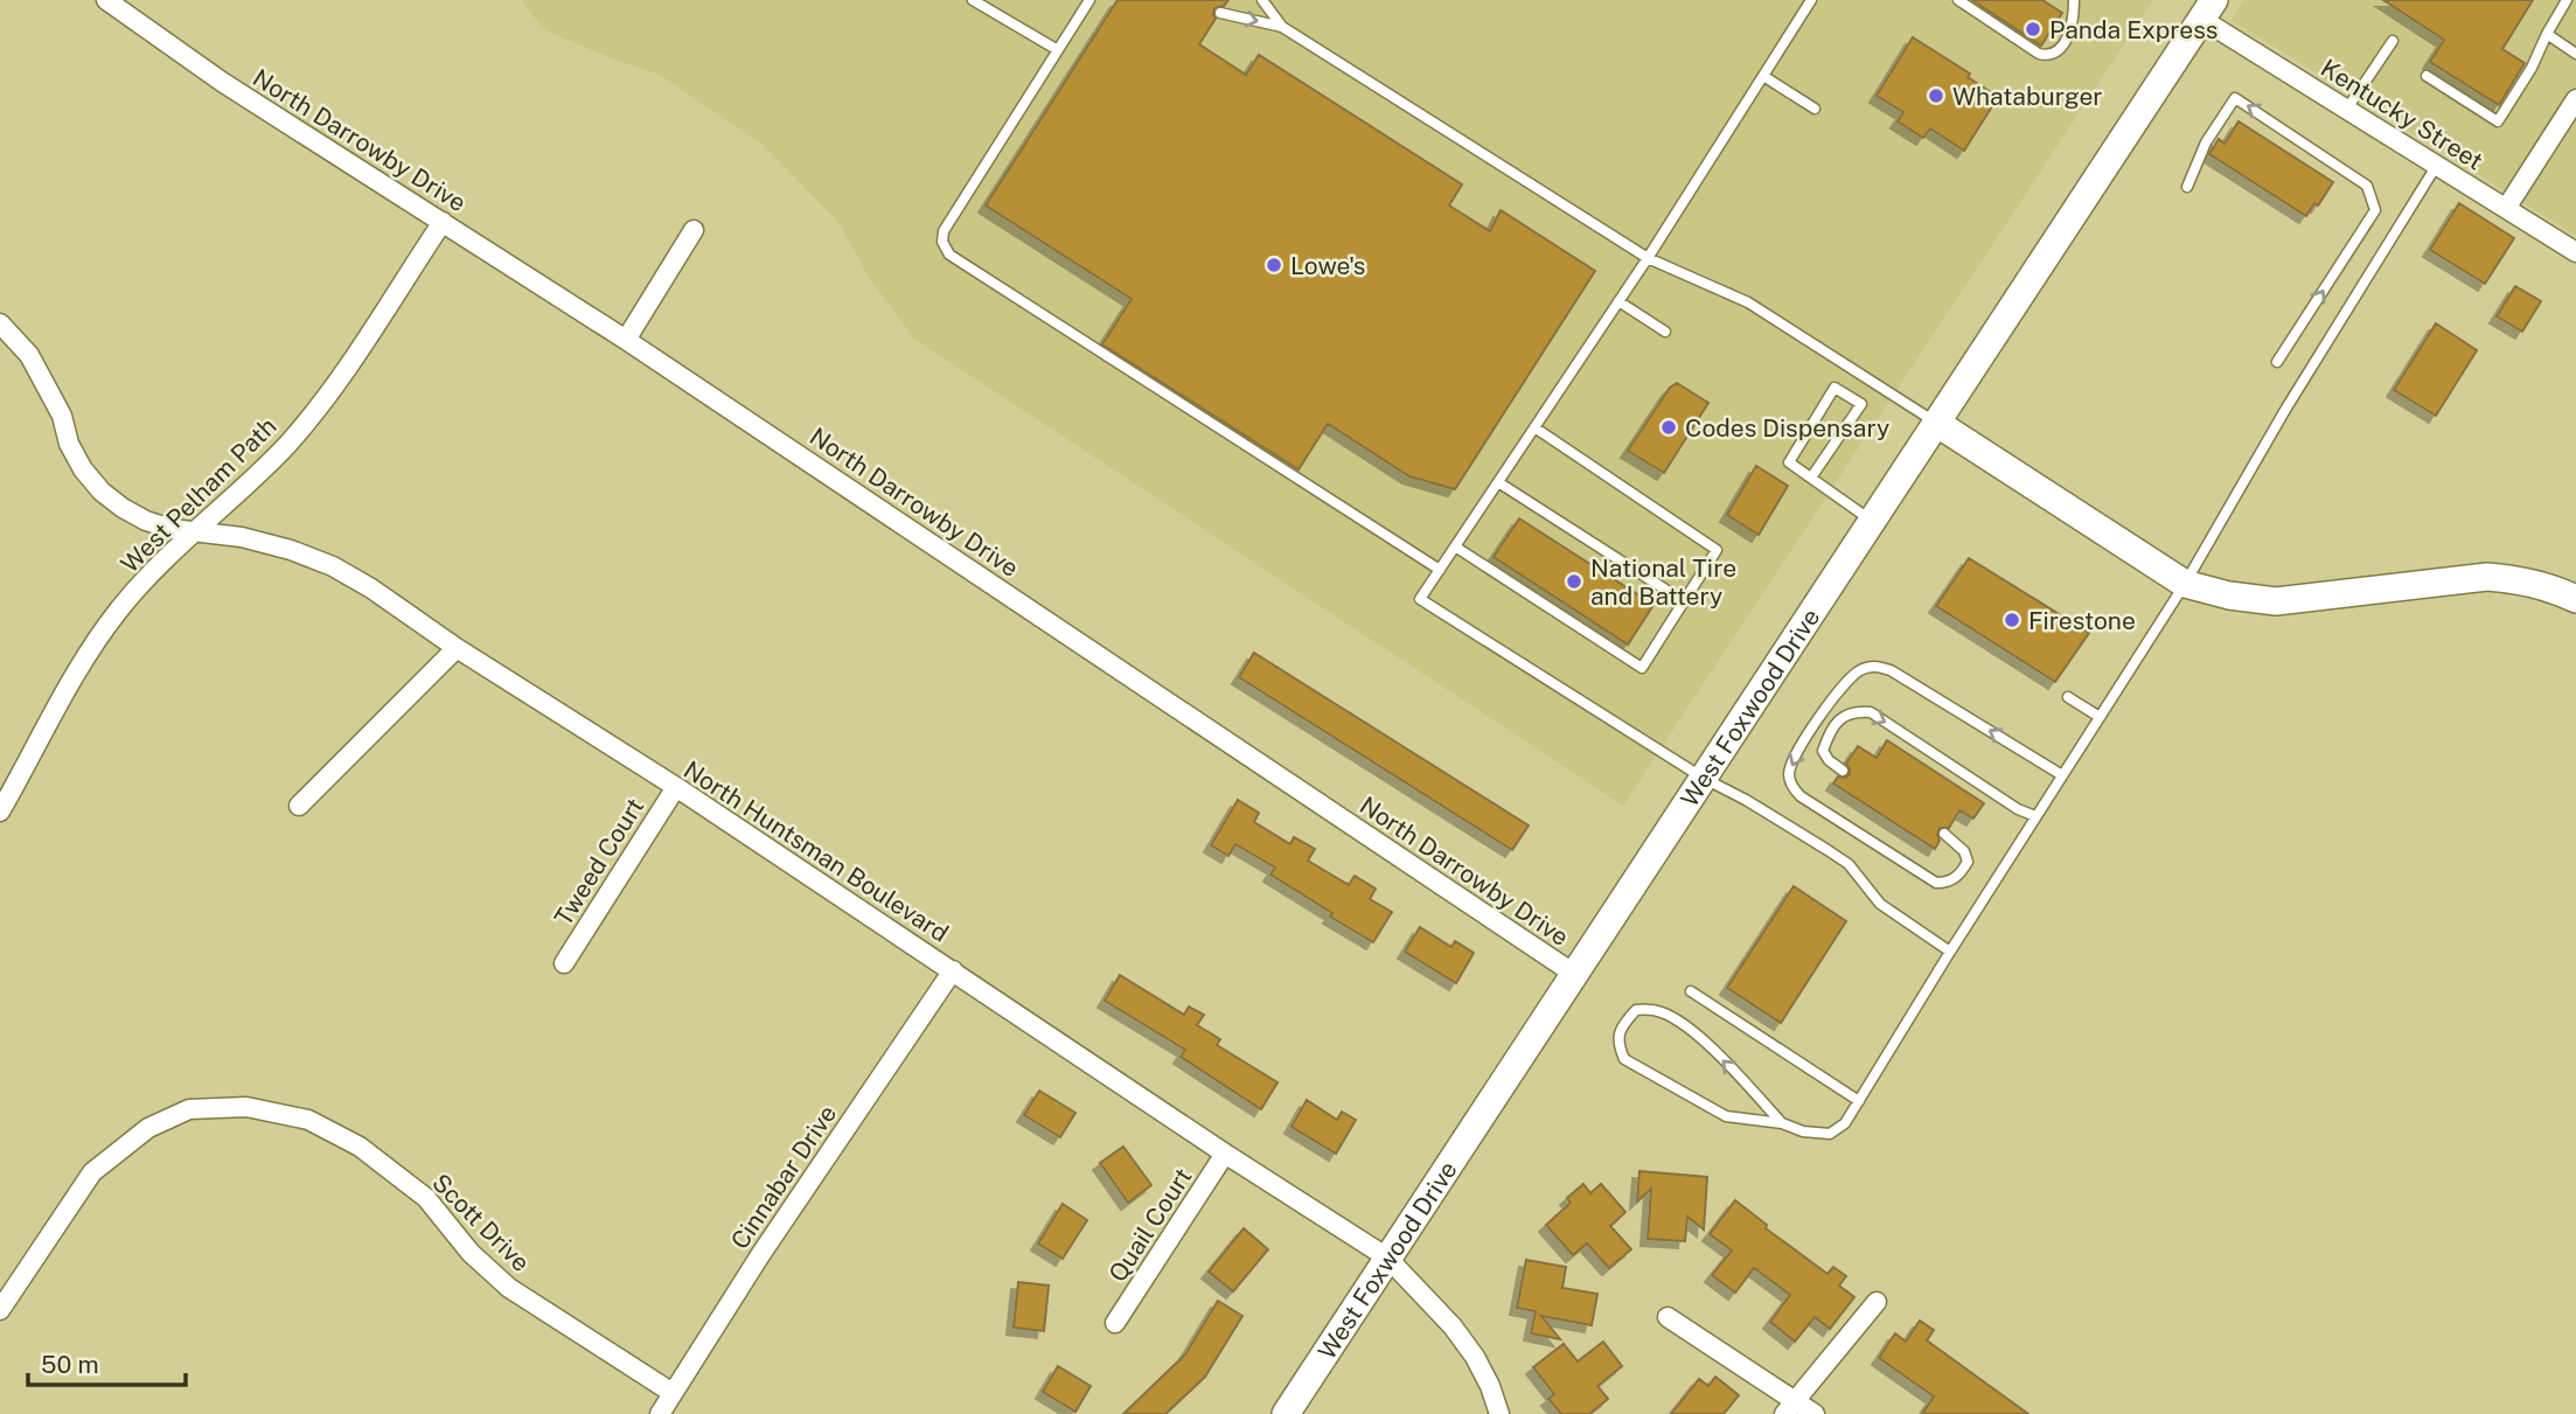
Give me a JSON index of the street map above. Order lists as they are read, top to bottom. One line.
{"streets":{"main road":["West Foxwood Drive"],"street":["Kentucky Street","North Darrowby Drive","West Pelham Path","North Huntsman Boulevard","Tweed Court","Cinnabar Drive","Scott Drive","Quail Court"]},"crossings":[["Kentucky Street","West Foxwood Drive"],["North Darrowby Drive","West Pelham Path"],["North Darrowby Drive","West Foxwood Drive"],["West Pelham Path","North Huntsman Boulevard"],["West Foxwood Drive","North Huntsman Boulevard"],["North Huntsman Boulevard","Tweed Court"],["North Huntsman Boulevard","Cinnabar Drive"],["North Huntsman Boulevard","Quail Court"],["Cinnabar Drive","Scott Drive"]],"places":["Panda Express","Whataburger","Lowe's","Codes Dispensary","National Tire and Battery","Firestone"],"scale_bar":"50 m"}
